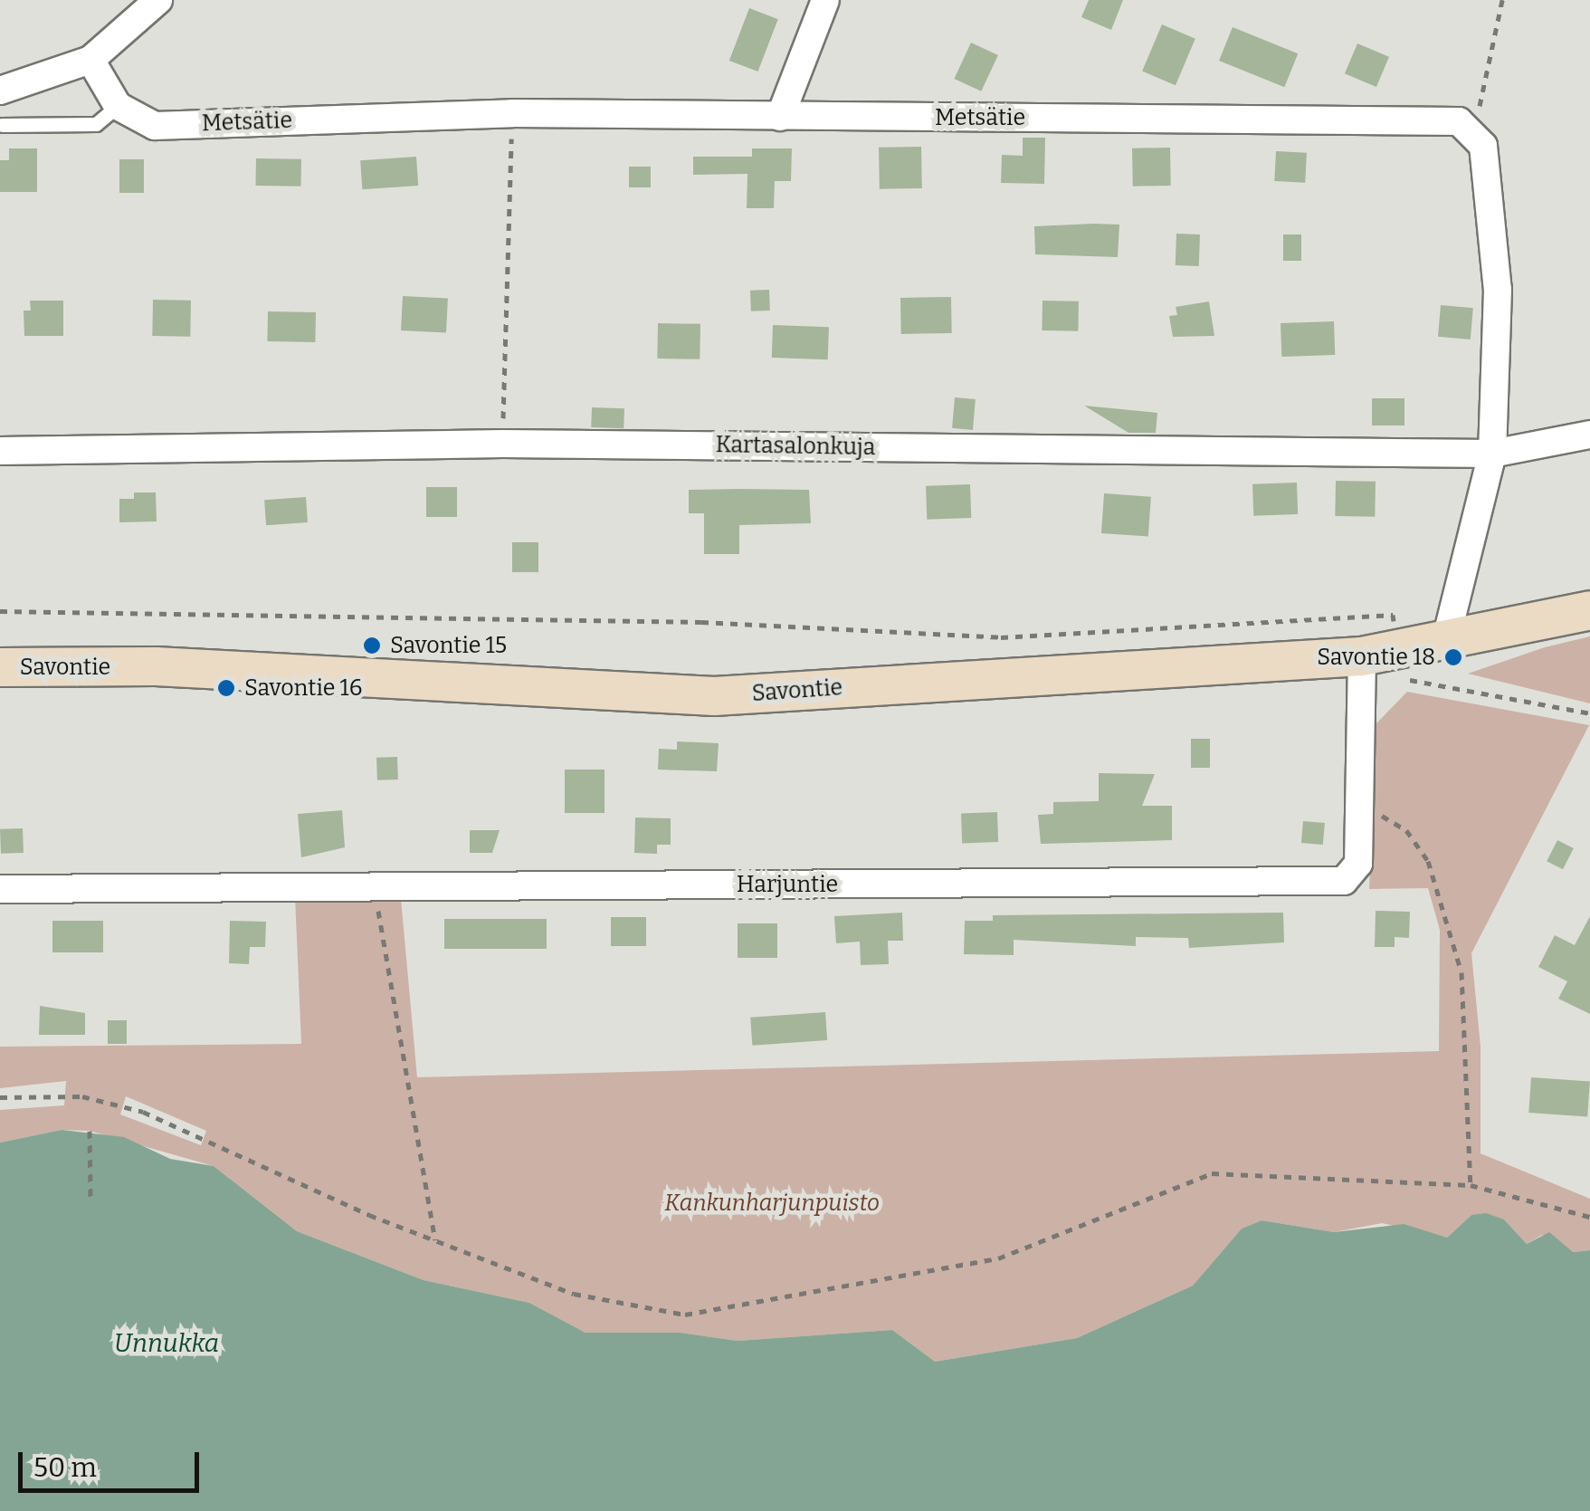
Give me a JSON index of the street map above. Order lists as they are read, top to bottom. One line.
{"streets":{"street":["Metsätie","Kartasalonkuja","Savontie","Harjuntie"]},"crossings":[["Savontie","Harjuntie"]],"water":["Unnukka"],"parks":["Kankunharjunpuisto"],"places":["Savontie 15","Savontie 18","Savontie 16"],"scale_bar":"50 m"}
